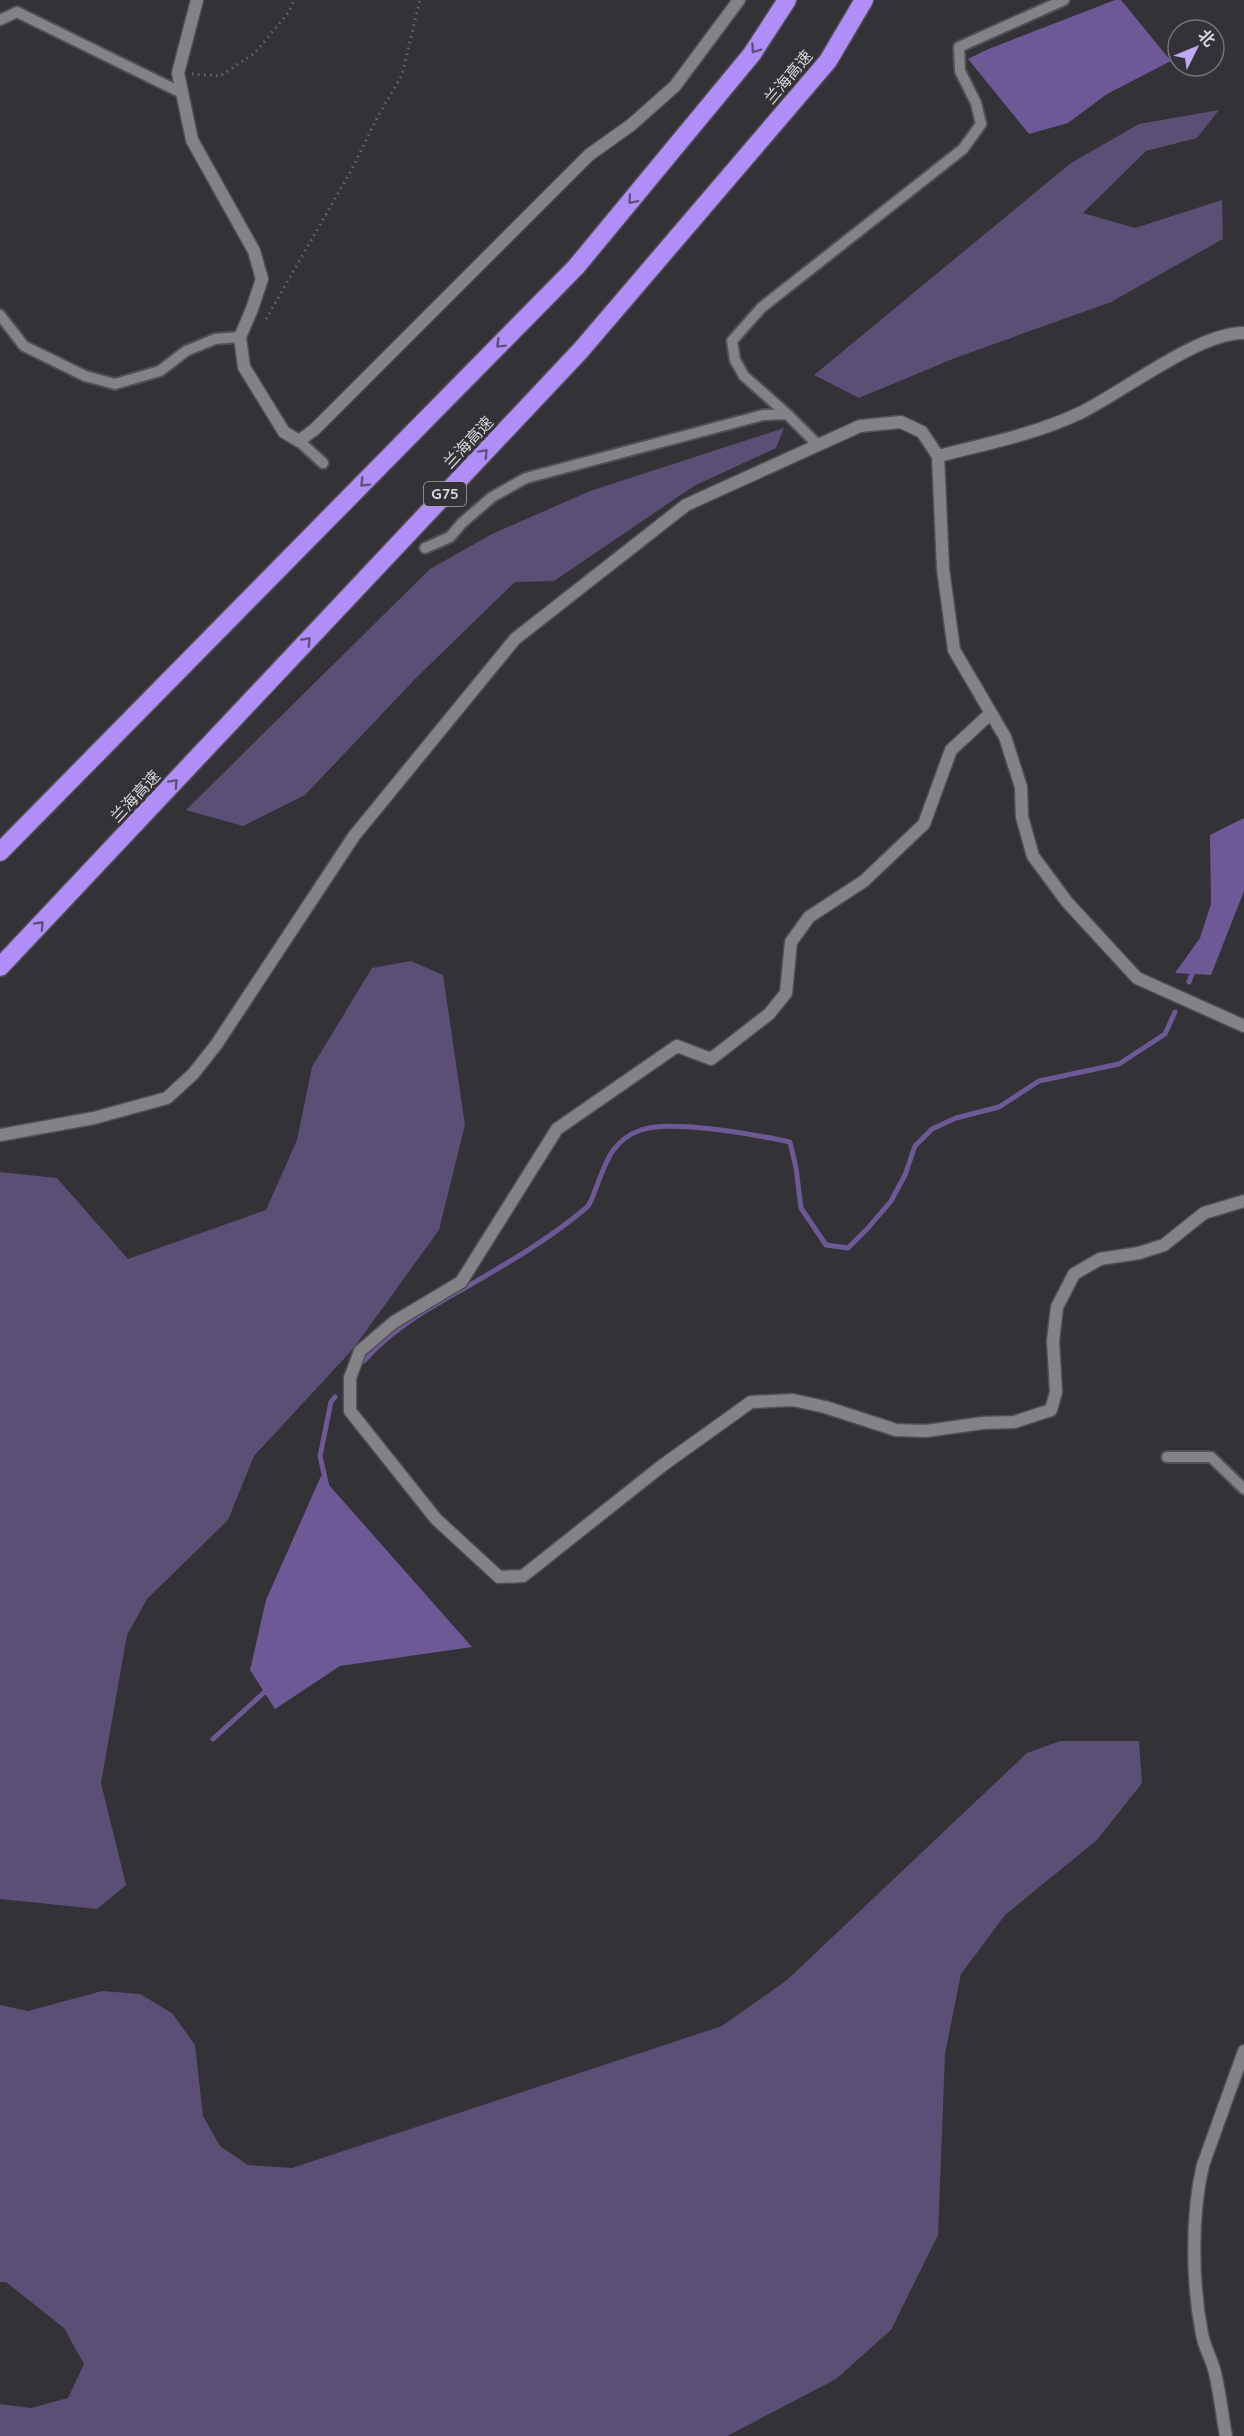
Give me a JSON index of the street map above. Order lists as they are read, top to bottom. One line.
{"streets":{"highway":["兰海高速","G75"]},"north":"top right"}
